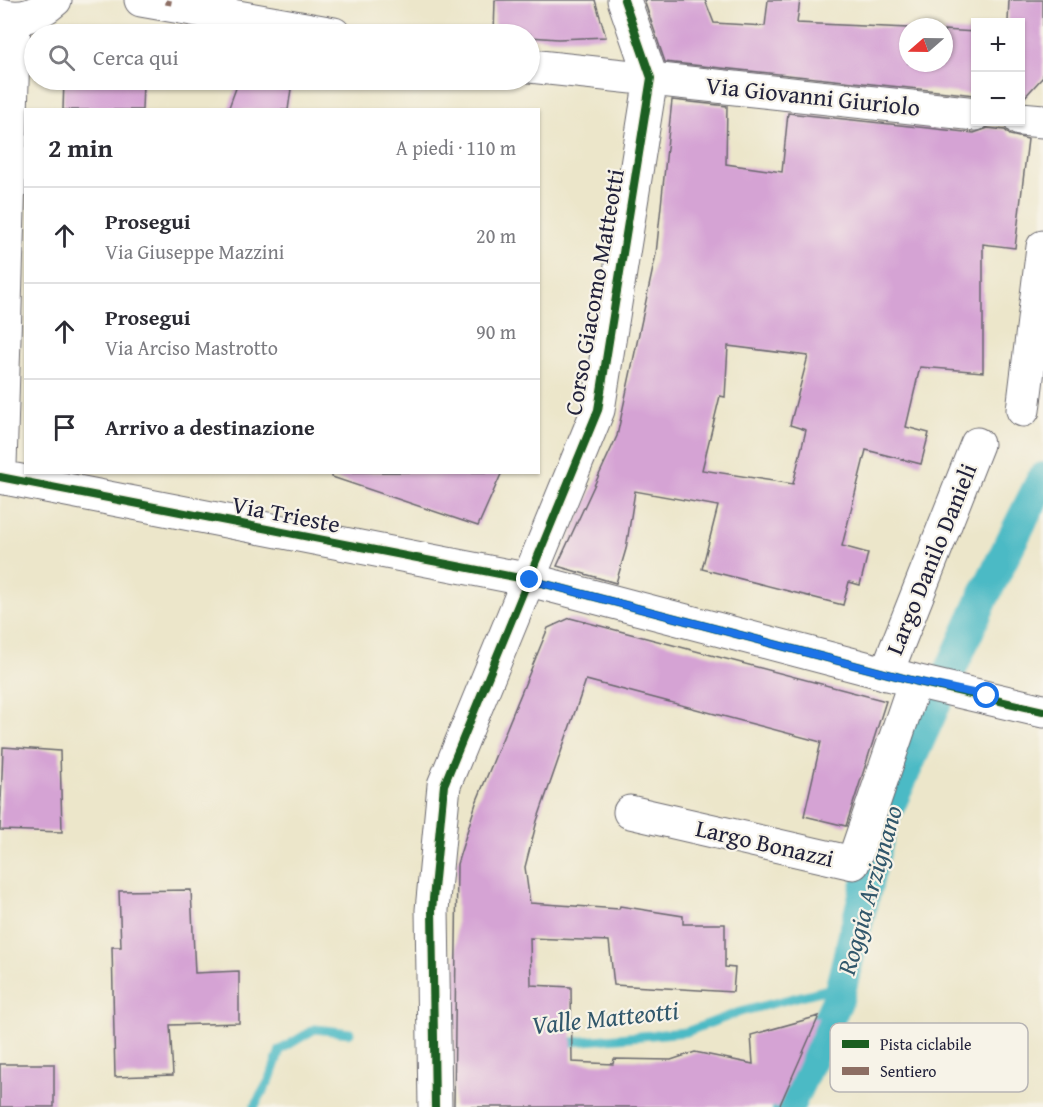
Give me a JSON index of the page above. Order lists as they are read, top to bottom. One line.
{"streets":{"street":["Via Giovanni Giuriolo","Corso Giacomo Matteotti","Via Trieste","Largo Danilo Danieli","Largo Bonazzi"]},"crossings":[["Via Giovanni Giuriolo","Corso Giacomo Matteotti"],["Corso Giacomo Matteotti","Via Trieste"],["Via Trieste","Largo Danilo Danieli"],["Via Trieste","Largo Bonazzi"],["Largo Danilo Danieli","Largo Bonazzi"]],"water":["Roggia Arzignano","Valle Matteotti"],"legend":["Pista ciclabile","Sentiero"],"north":"left","page":{"map_buttons":["+","−"],"search":"Cerca qui","heading":["2 min","A piedi · 110 m"],"list":[["Prosegui","Via Giuseppe Mazzini","20 m"],["Prosegui","Via Arciso Mastrotto","90 m"],"Arrivo a destinazione"]}}
